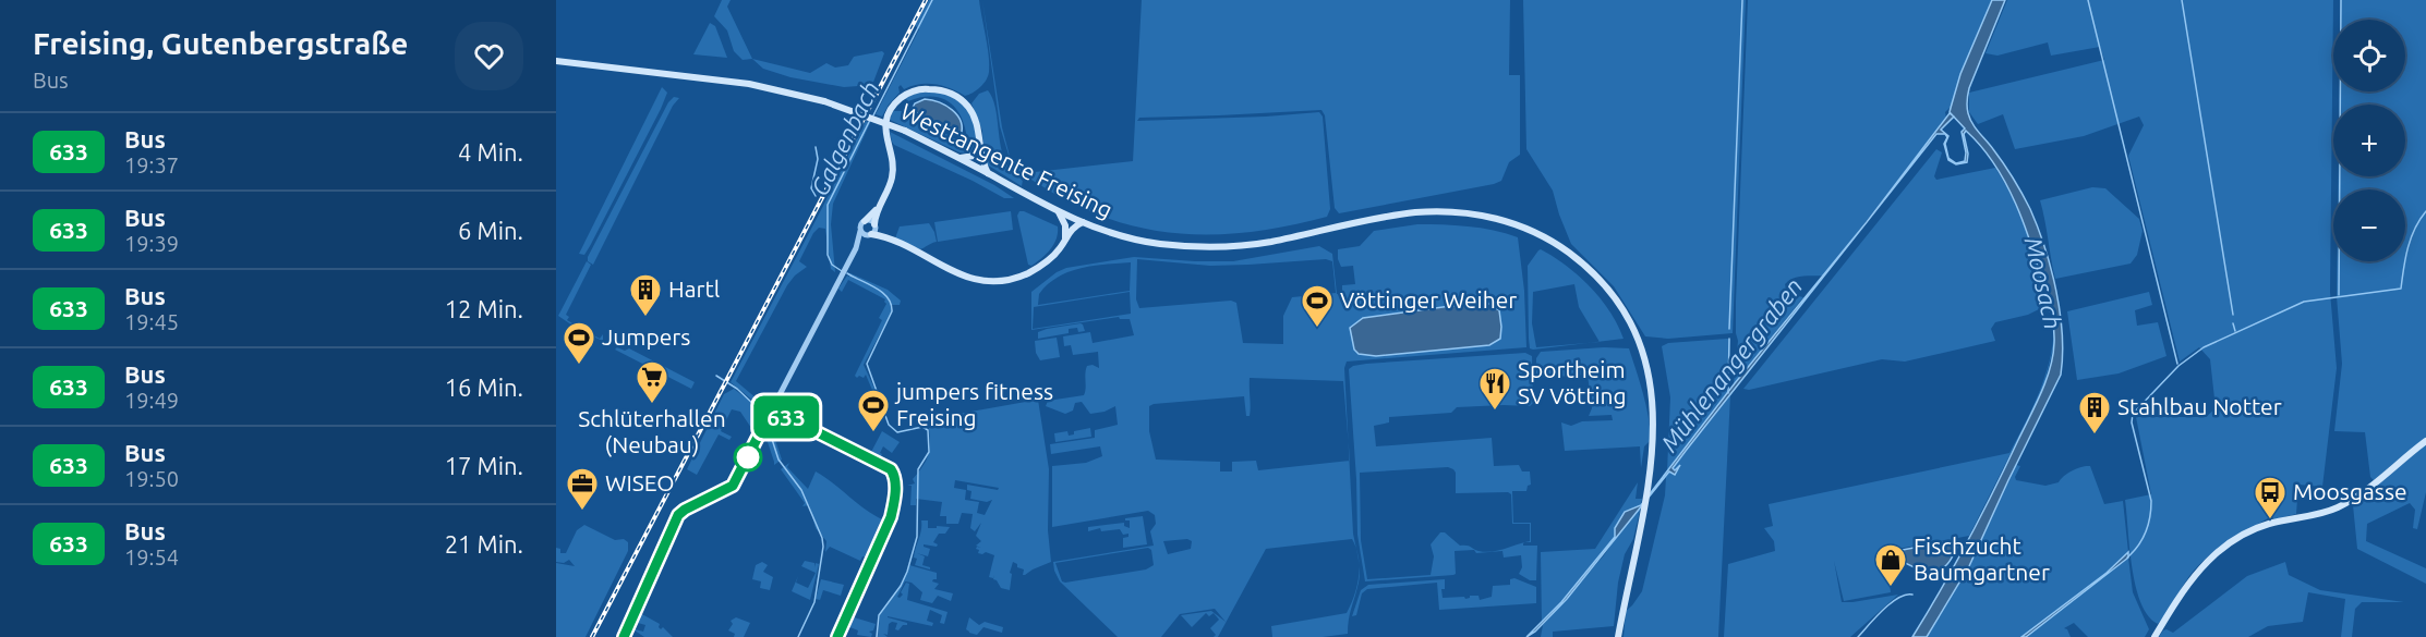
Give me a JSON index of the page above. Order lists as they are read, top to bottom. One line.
{"streets":{"main road":["Westtangente Freising"]},"water":["Galgenbach","Moosach","Mühlenangergraben"],"places":{"building":["Hartl","Stahlbau Notter"],"sports":["Vöttinger Weiher","Jumpers","jumpers fitness Freising"],"supermarket":["Schlüterhallen (Neubau)"],"restaurant":["Sportheim SV Vötting"],"office":["WISEO"],"bus stop":["Moosgasse"],"shop":["Fischzucht Baumgartner"]},"lines":["bus line 633"],"page":{"heading":["Freising, Gutenbergstraße","Bus"],"on_map":"633","map_buttons":["+","−"],"list":[{"mark":"633","name":"Bus","note":"19:37","value":"4 Min."},{"mark":"633","name":"Bus","note":"19:39","value":"6 Min."},{"mark":"633","name":"Bus","note":"19:45","value":"12 Min."},{"mark":"633","name":"Bus","note":"19:49","value":"16 Min."},{"mark":"633","name":"Bus","note":"19:50","value":"17 Min."},{"mark":"633","name":"Bus","note":"19:54","value":"21 Min."}]}}
